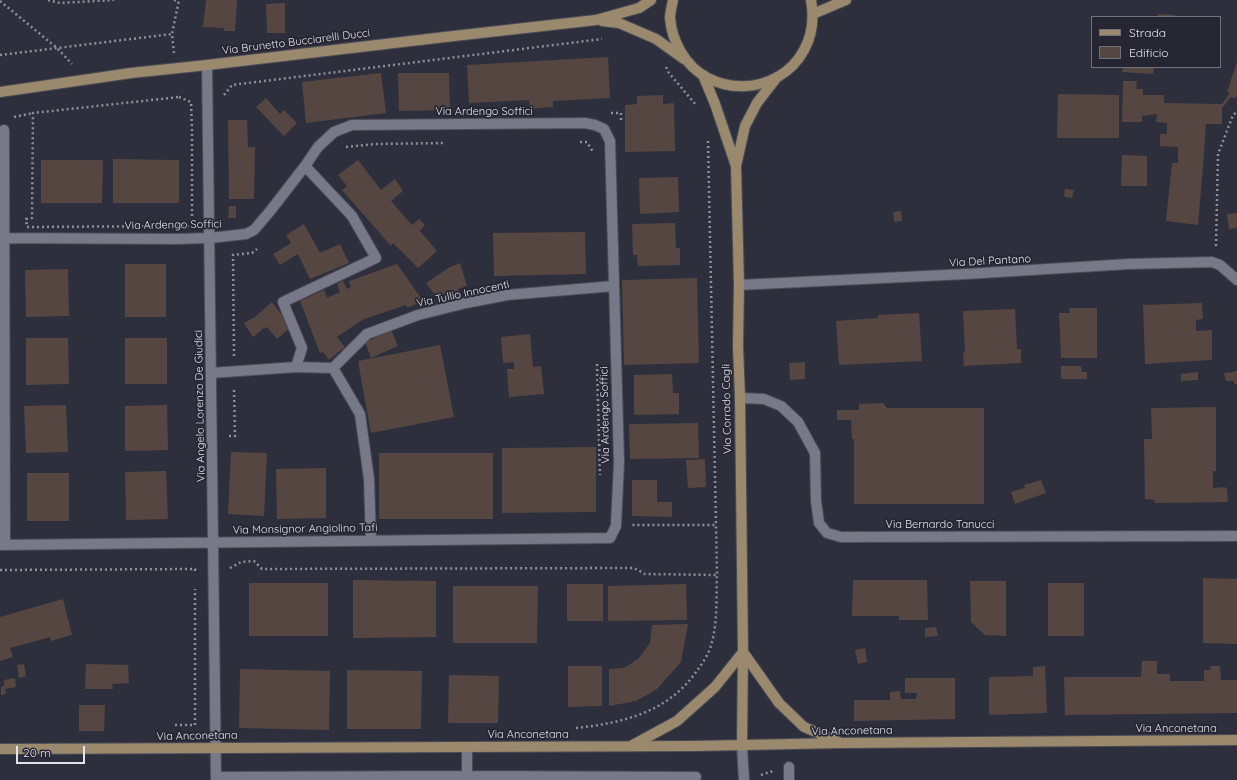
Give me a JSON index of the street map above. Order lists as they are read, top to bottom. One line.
{"streets":{"main road":["Via Brunetto Bucciarelli Ducci","Via Corrado Cagli","Via Anconetana"],"street":["Via Ardengo Soffici","Via Del Pantano","Via Tullio Innocenti","Via Angelo Lorenzo De Giudici","Via Bernardo Tanucci","Via Monsignor Angiolino Tafi"]},"crossings":[["Via Brunetto Bucciarelli Ducci","Via Angelo Lorenzo De Giudici"],["Via Ardengo Soffici","Via Tullio Innocenti"],["Via Ardengo Soffici","Via Angelo Lorenzo De Giudici"],["Via Ardengo Soffici","Via Monsignor Angiolino Tafi"],["Via Del Pantano","Via Corrado Cagli"],["Via Angelo Lorenzo De Giudici","Via Monsignor Angiolino Tafi"],["Via Angelo Lorenzo De Giudici","Via Anconetana"],["Via Corrado Cagli","Via Bernardo Tanucci"],["Via Corrado Cagli","Via Anconetana"]],"legend":["Strada","Edificio"],"scale_bar":"20 m"}
